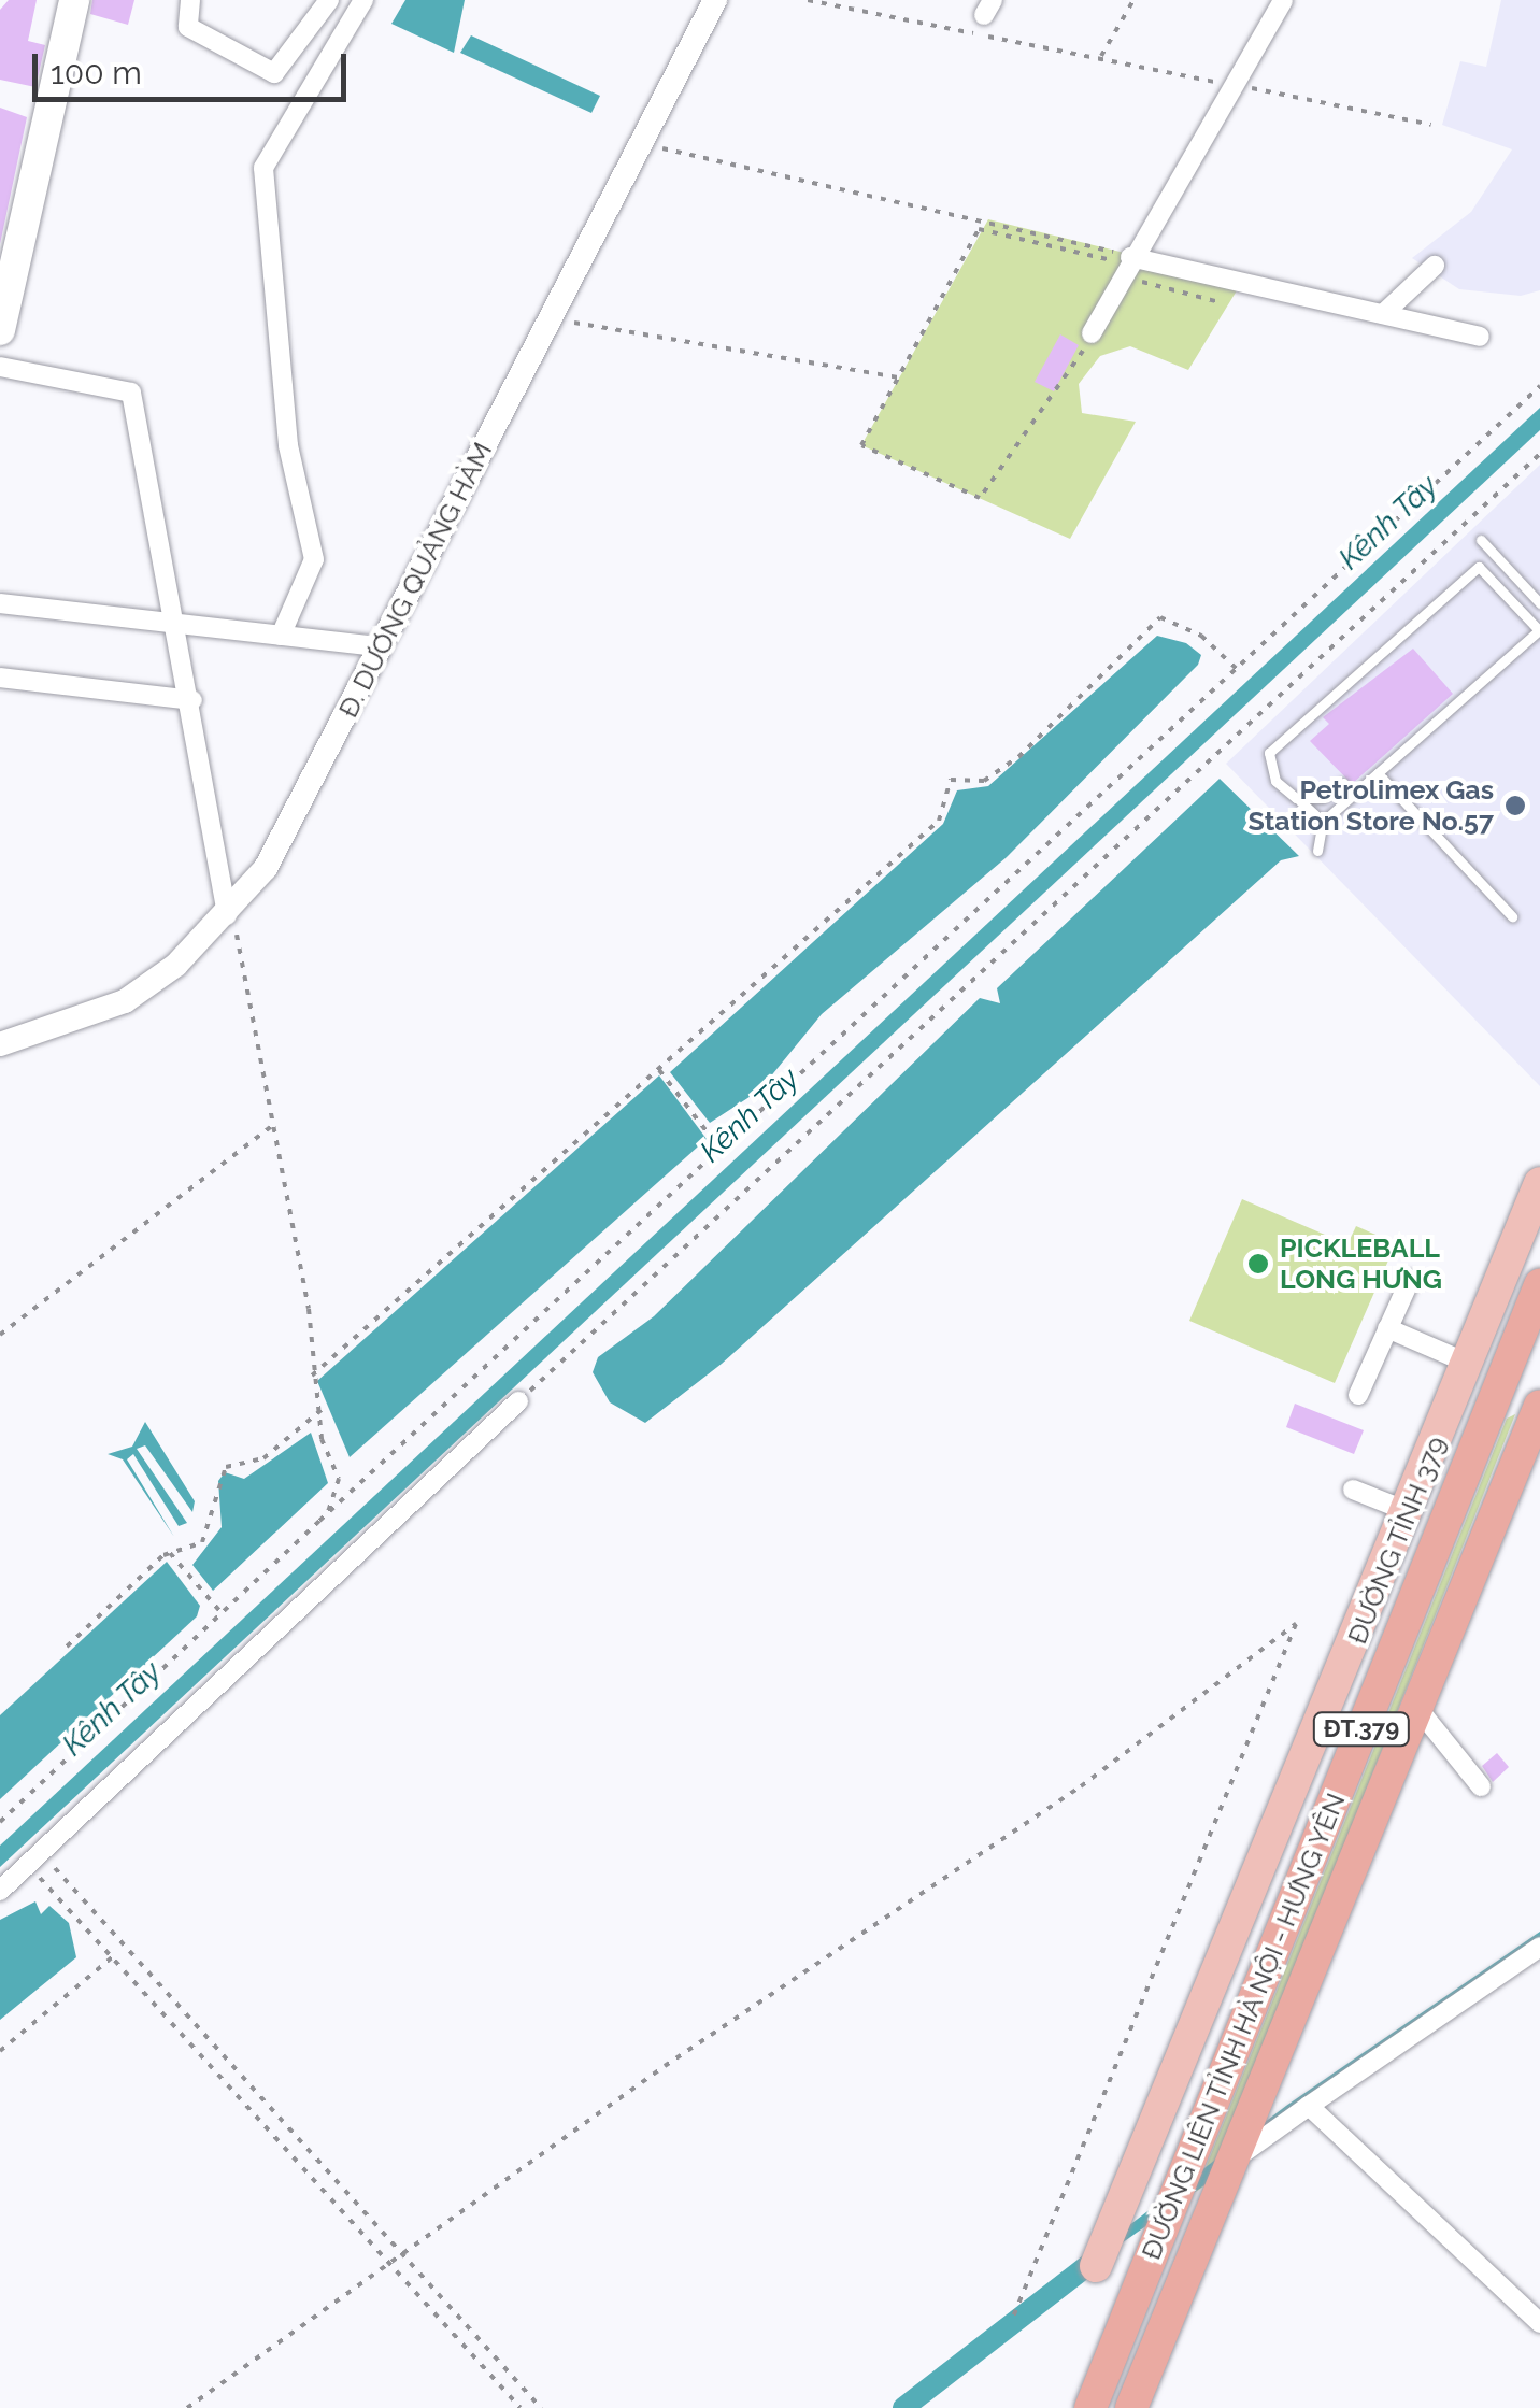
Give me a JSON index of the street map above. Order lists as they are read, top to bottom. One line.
{"streets":{"highway":["ĐT.379","ĐƯỜNG LIÊN TỈNH HÀ NỘI - HƯNG YÊN"],"main road":["ĐƯỜNG TỈNH 379"],"street":["Đ. DƯƠNG QUẢNG HÀM"]},"water":["Kênh Tây"],"places":["Petrolimex Gas Station Store No.57","PICKLEBALL LONG HƯNG"],"scale_bar":"100 m"}
